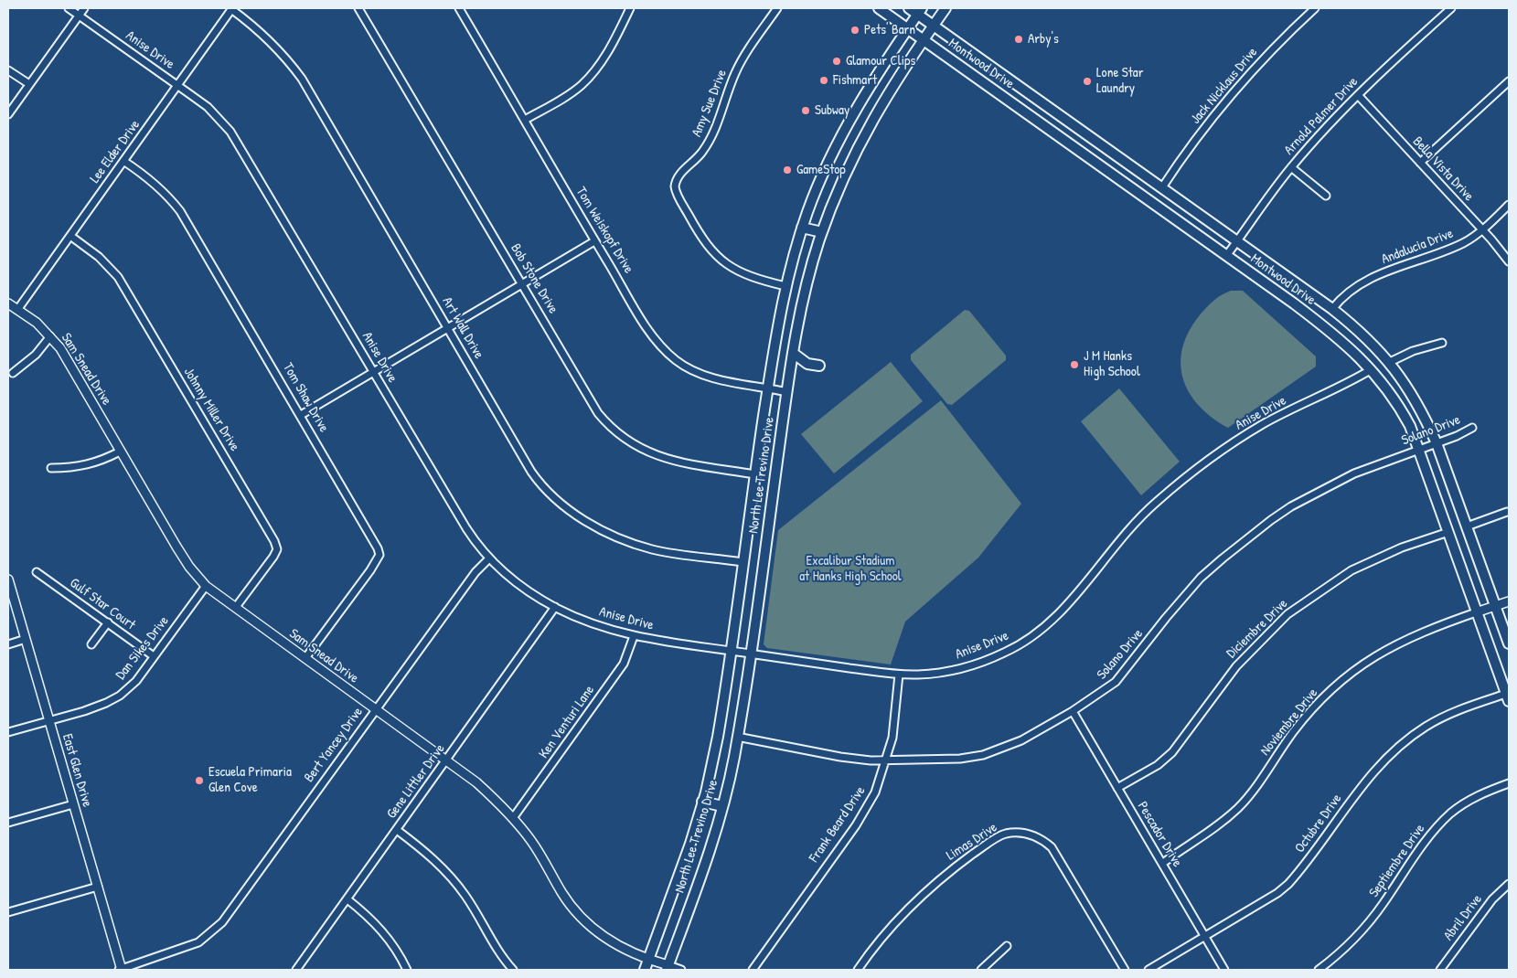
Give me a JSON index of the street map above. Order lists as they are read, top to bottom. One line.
{"streets":{"main road":["Montwood Drive","North Lee Trevino Drive"],"street":["Anise Drive","Jack Nicklaus Drive","Amy Sue Drive","Arnold Palmer Drive","Lee Elder Drive","Bella Vista Drive","Tom Weiskopf Drive","Andalucia Drive","Bob Stone Drive","Art Wall Drive","Sam Snead Drive","Tom Shaw Drive","Johnny Miller Drive","Solano Drive","Gulf Star Court","Diciembre Drive","Dan Sikes Drive","Ken Venturi Lane","Noviembre Drive","Bert Yancey Drive","East Glen Drive","Gene Littler Drive","Octubre Drive","Frank Beard Drive","Pescador Drive","Limas Drive","Septiembre Drive","Abril Drive"]},"crossings":[["Anise Drive","Montwood Drive"],["Anise Drive","Lee Elder Drive"],["Anise Drive","North Lee Trevino Drive"],["Anise Drive","Ken Venturi Lane"],["Anise Drive","Bert Yancey Drive"],["Anise Drive","Gene Littler Drive"],["Anise Drive","Frank Beard Drive"],["Montwood Drive","Jack Nicklaus Drive"],["Montwood Drive","Arnold Palmer Drive"],["Montwood Drive","Andalucia Drive"],["Montwood Drive","Solano Drive"],["Montwood Drive","North Lee Trevino Drive"],["Montwood Drive","Diciembre Drive"],["Montwood Drive","Noviembre Drive"],["Montwood Drive","Octubre Drive"],["Amy Sue Drive","North Lee Trevino Drive"],["Arnold Palmer Drive","Bella Vista Drive"],["Lee Elder Drive","Art Wall Drive"],["Lee Elder Drive","Sam Snead Drive"],["Lee Elder Drive","Tom Shaw Drive"],["Lee Elder Drive","Johnny Miller Drive"],["Bella Vista Drive","Andalucia Drive"],["Tom Weiskopf Drive","North Lee Trevino Drive"],["Bob Stone Drive","North Lee Trevino Drive"],["Art Wall Drive","North Lee Trevino Drive"],["Sam Snead Drive","Tom Shaw Drive"],["Sam Snead Drive","Johnny Miller Drive"],["Sam Snead Drive","North Lee Trevino Drive"],["Sam Snead Drive","Dan Sikes Drive"],["Sam Snead Drive","Ken Venturi Lane"],["Sam Snead Drive","Bert Yancey Drive"],["Sam Snead Drive","Gene Littler Drive"],["Solano Drive","North Lee Trevino Drive"],["Solano Drive","Frank Beard Drive"],["Solano Drive","Pescador Drive"],["Gulf Star Court","Dan Sikes Drive"],["Diciembre Drive","Pescador Drive"],["Dan Sikes Drive","East Glen Drive"],["Noviembre Drive","Pescador Drive"],["Bert Yancey Drive","East Glen Drive"],["Octubre Drive","Pescador Drive"]],"parks":["Excalibur Stadium at Hanks High School"],"places":["Pets' Barn","Arby's","Glamour Clips","Fishmart","Lone Star Laundry","Subway","GameStop","J M Hanks High School","Escuela Primaria Glen Cove"]}
